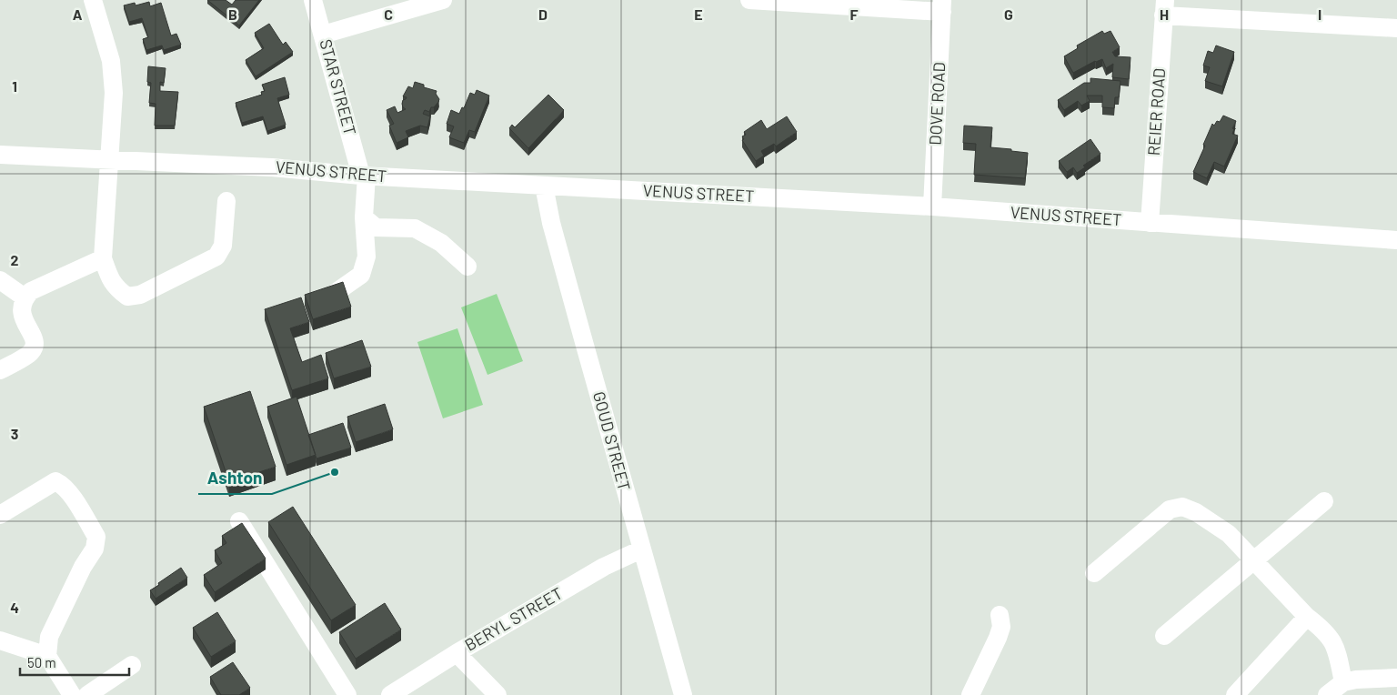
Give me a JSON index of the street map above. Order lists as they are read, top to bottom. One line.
{"streets":{"street":["STAR STREET","DOVE ROAD","REIER ROAD","VENUS STREET","GOUD STREET","BERYL STREET"]},"crossings":[["STAR STREET","VENUS STREET"],["DOVE ROAD","VENUS STREET"],["REIER ROAD","VENUS STREET"],["VENUS STREET","GOUD STREET"],["GOUD STREET","BERYL STREET"]],"places":["Ashton"],"scale_bar":"50 m","grid":{"columns":["A","B","C","D","E","F","G","H","I"],"rows":["1","2","3","4"]}}
